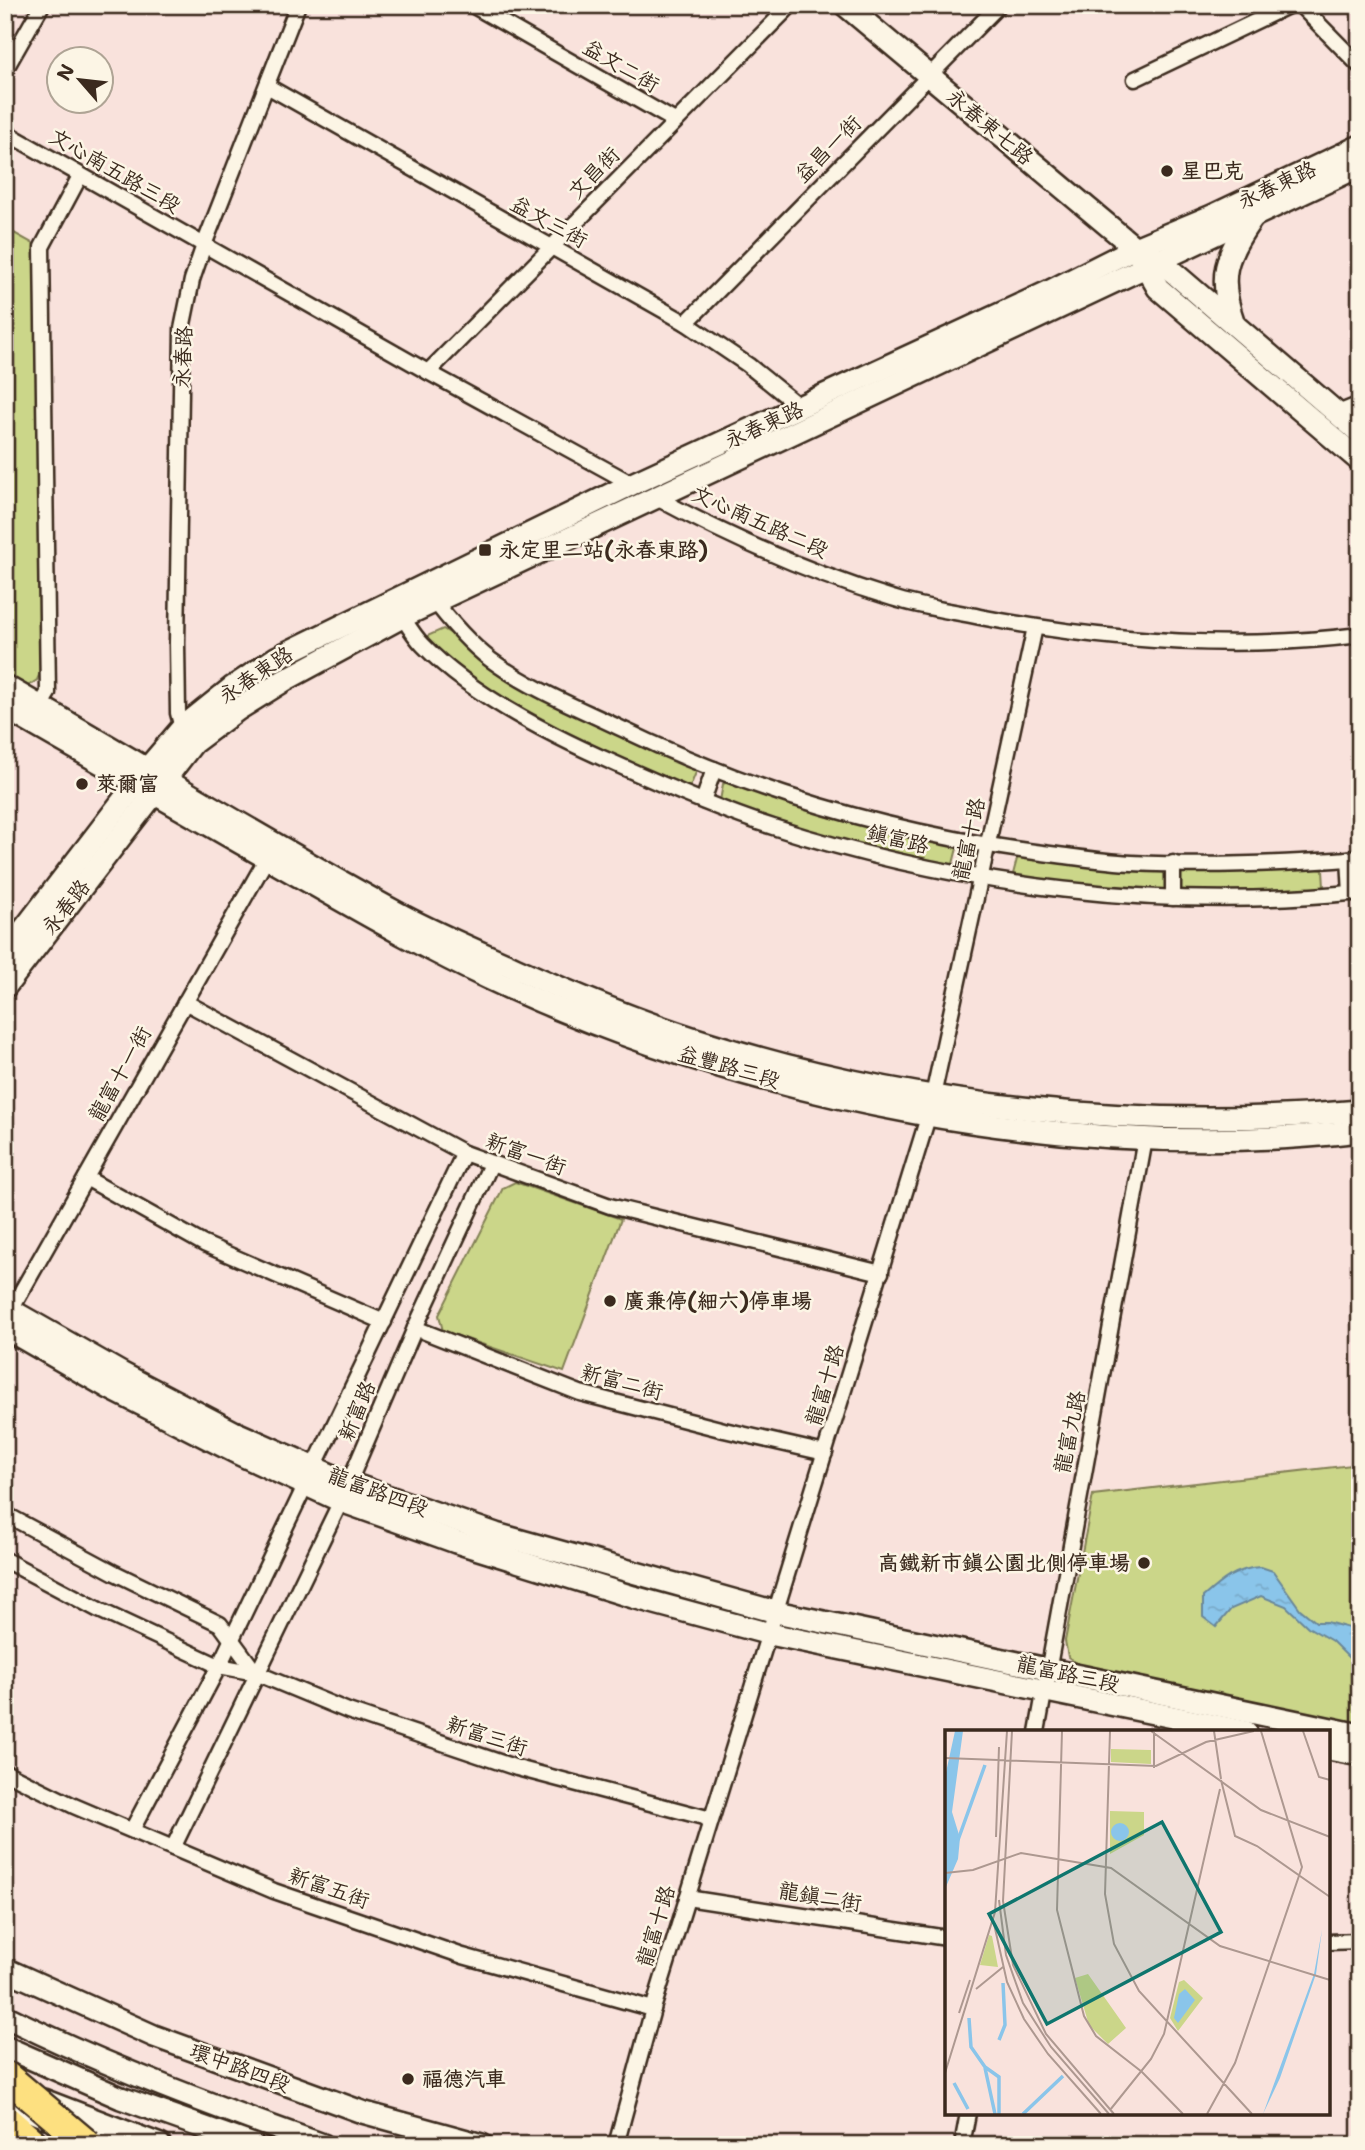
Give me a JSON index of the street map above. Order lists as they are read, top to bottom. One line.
{"streets":{"street":["益文二街","永春東七路","益昌一街","文心南五路三段","文昌街","永春東路","益文三街","永春路","文心南五路二段","鎮富路","龍富十路","益豐路三段","龍富十一街","新富一街","新富二街","新富路","龍富九路","龍富路四段","龍富路三段","新富三街","新富五街","龍鎮二街","環中路四段"]},"crossings":[["益文二街","文昌街"],["永春東七路","益昌一街"],["永春東七路","永春東路"],["益昌一街","益文三街"],["文心南五路三段","永春路"],["文心南五路三段","文心南五路二段"],["文昌街","益文三街"],["文昌街","文心南五路二段"],["永春東路","益文三街"],["永春東路","永春路"],["永春東路","文心南五路二段"],["永春東路","鎮富路"],["益文三街","永春路"],["永春路","文心南五路二段"],["永春路","益豐路三段"],["文心南五路二段","龍富十路"],["鎮富路","龍富十路"],["龍富十路","益豐路三段"],["龍富十路","新富一街"],["龍富十路","新富二街"],["龍富十路","龍富路四段"],["龍富十路","龍富路三段"],["龍富十路","新富三街"],["龍富十路","新富五街"],["龍富十路","龍鎮二街"],["益豐路三段","龍富十一街"],["益豐路三段","龍富九路"],["龍富十一街","新富一街"],["龍富十一街","龍富路四段"],["新富一街","新富路"],["新富二街","新富路"],["新富路","龍富路四段"],["新富路","新富三街"],["新富路","新富五街"],["龍富九路","龍富路三段"],["龍富路四段","龍富路三段"]],"places":{"other":["星巴克","萊爾富","廣兼停(細六)停車場","高鐵新市鎮公園北側停車場","福德汽車"],"transit":["永定里二站(永春東路)"]},"north":"top left"}
